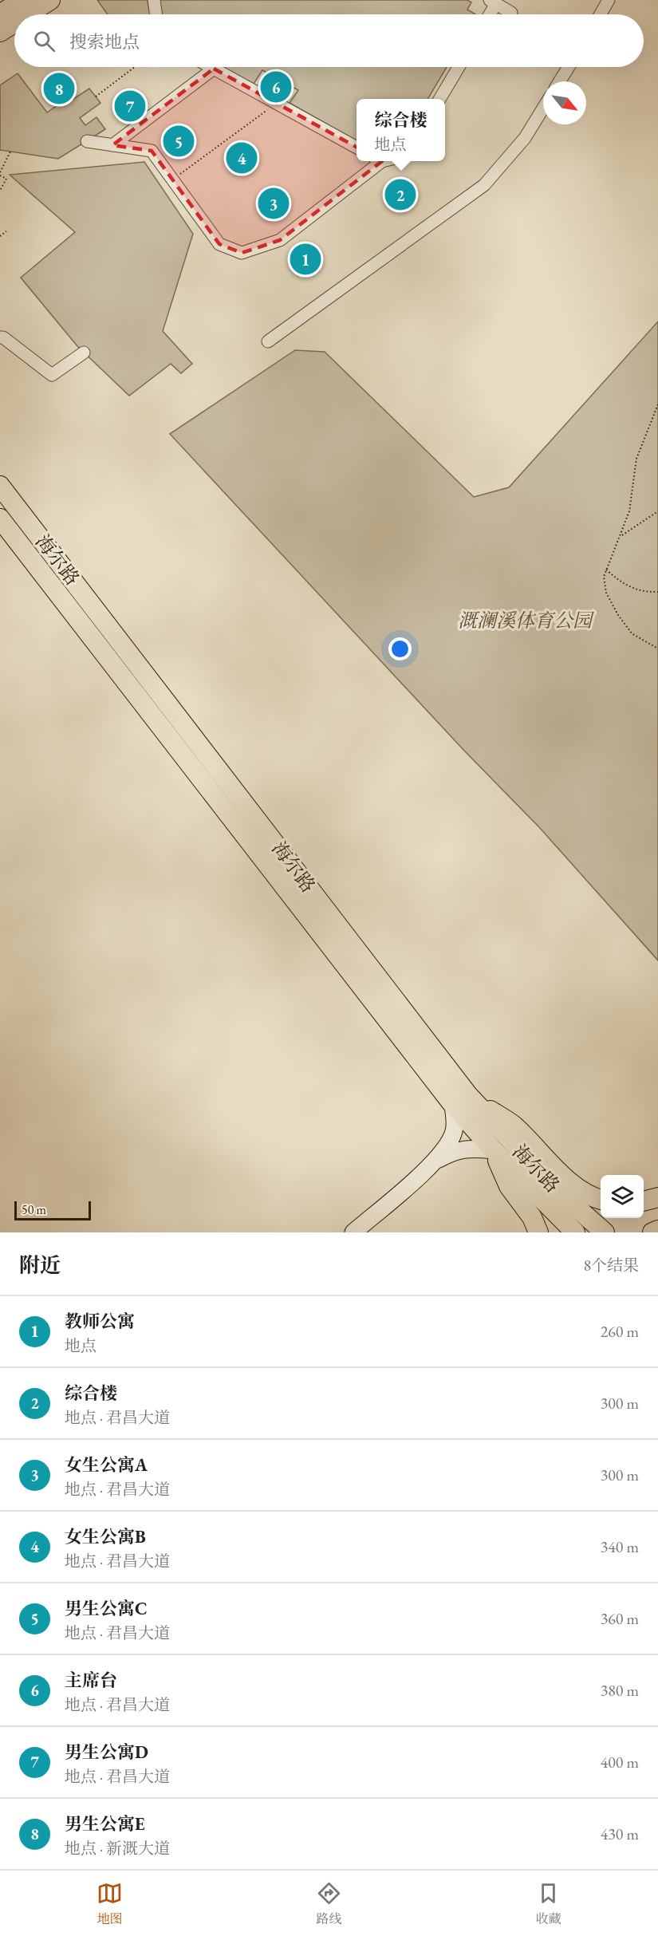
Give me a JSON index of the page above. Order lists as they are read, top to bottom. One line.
{"streets":{"main road":["海尔路"]},"parks":["溉澜溪体育公园"],"scale_bar":"50 m","north":"bottom right","page":{"search":"搜索地点","pins":["6","8","7","5","4","2","3","1"],"popup":["综合楼","地点"],"scale":"50 m","heading":["附近","8个结果"],"list":[{"mark":"1","name":"教师公寓","note":"地点","value":"260 m"},{"mark":"2","name":"综合楼","note":"地点 · 君昌大道","value":"300 m"},{"mark":"3","name":"女生公寓A","note":"地点 · 君昌大道","value":"300 m"},{"mark":"4","name":"女生公寓B","note":"地点 · 君昌大道","value":"340 m"},{"mark":"5","name":"男生公寓C","note":"地点 · 君昌大道","value":"360 m"},{"mark":"6","name":"主席台","note":"地点 · 君昌大道","value":"380 m"},{"mark":"7","name":"男生公寓D","note":"地点 · 君昌大道","value":"400 m"},{"mark":"8","name":"男生公寓E","note":"地点 · 新溉大道","value":"430 m"}],"nav":["地图","路线","收藏"]}}
